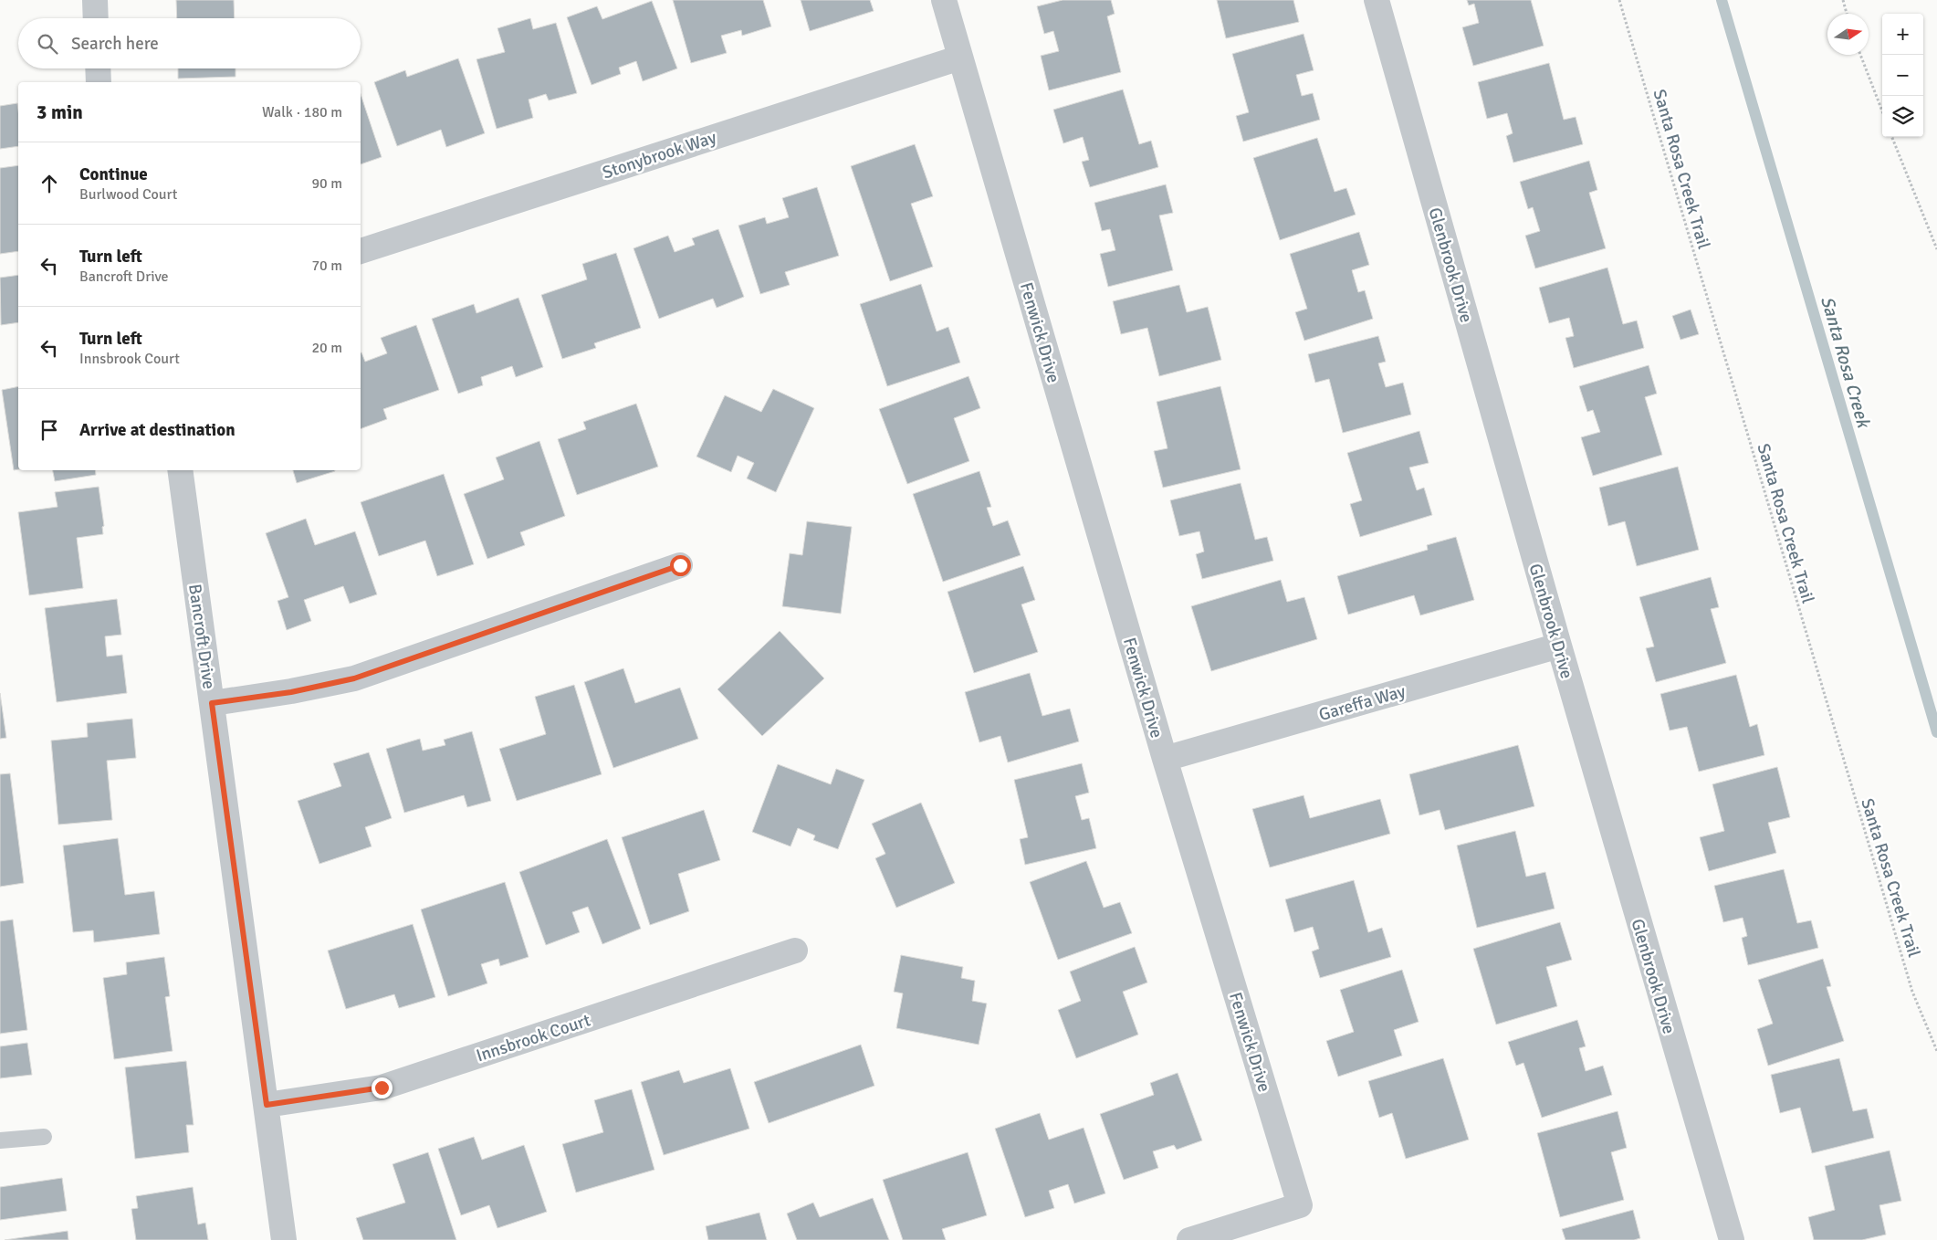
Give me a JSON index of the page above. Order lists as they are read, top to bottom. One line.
{"streets":{"street":["Stonybrook Way","Glenbrook Drive","Fenwick Drive","Bancroft Drive","Gareffa Way","Innsbrook Court"],"path":["Santa Rosa Creek Trail"]},"crossings":[["Stonybrook Way","Fenwick Drive"],["Glenbrook Drive","Gareffa Way"],["Fenwick Drive","Gareffa Way"],["Bancroft Drive","Innsbrook Court"]],"water":["Santa Rosa Creek"],"north":"right","page":{"map_buttons":["+","−"],"search":"Search here","heading":["3 min","Walk · 180 m"],"list":[["Continue","Burlwood Court","90 m"],["Turn left","Bancroft Drive","70 m"],["Turn left","Innsbrook Court","20 m"],"Arrive at destination"]}}
